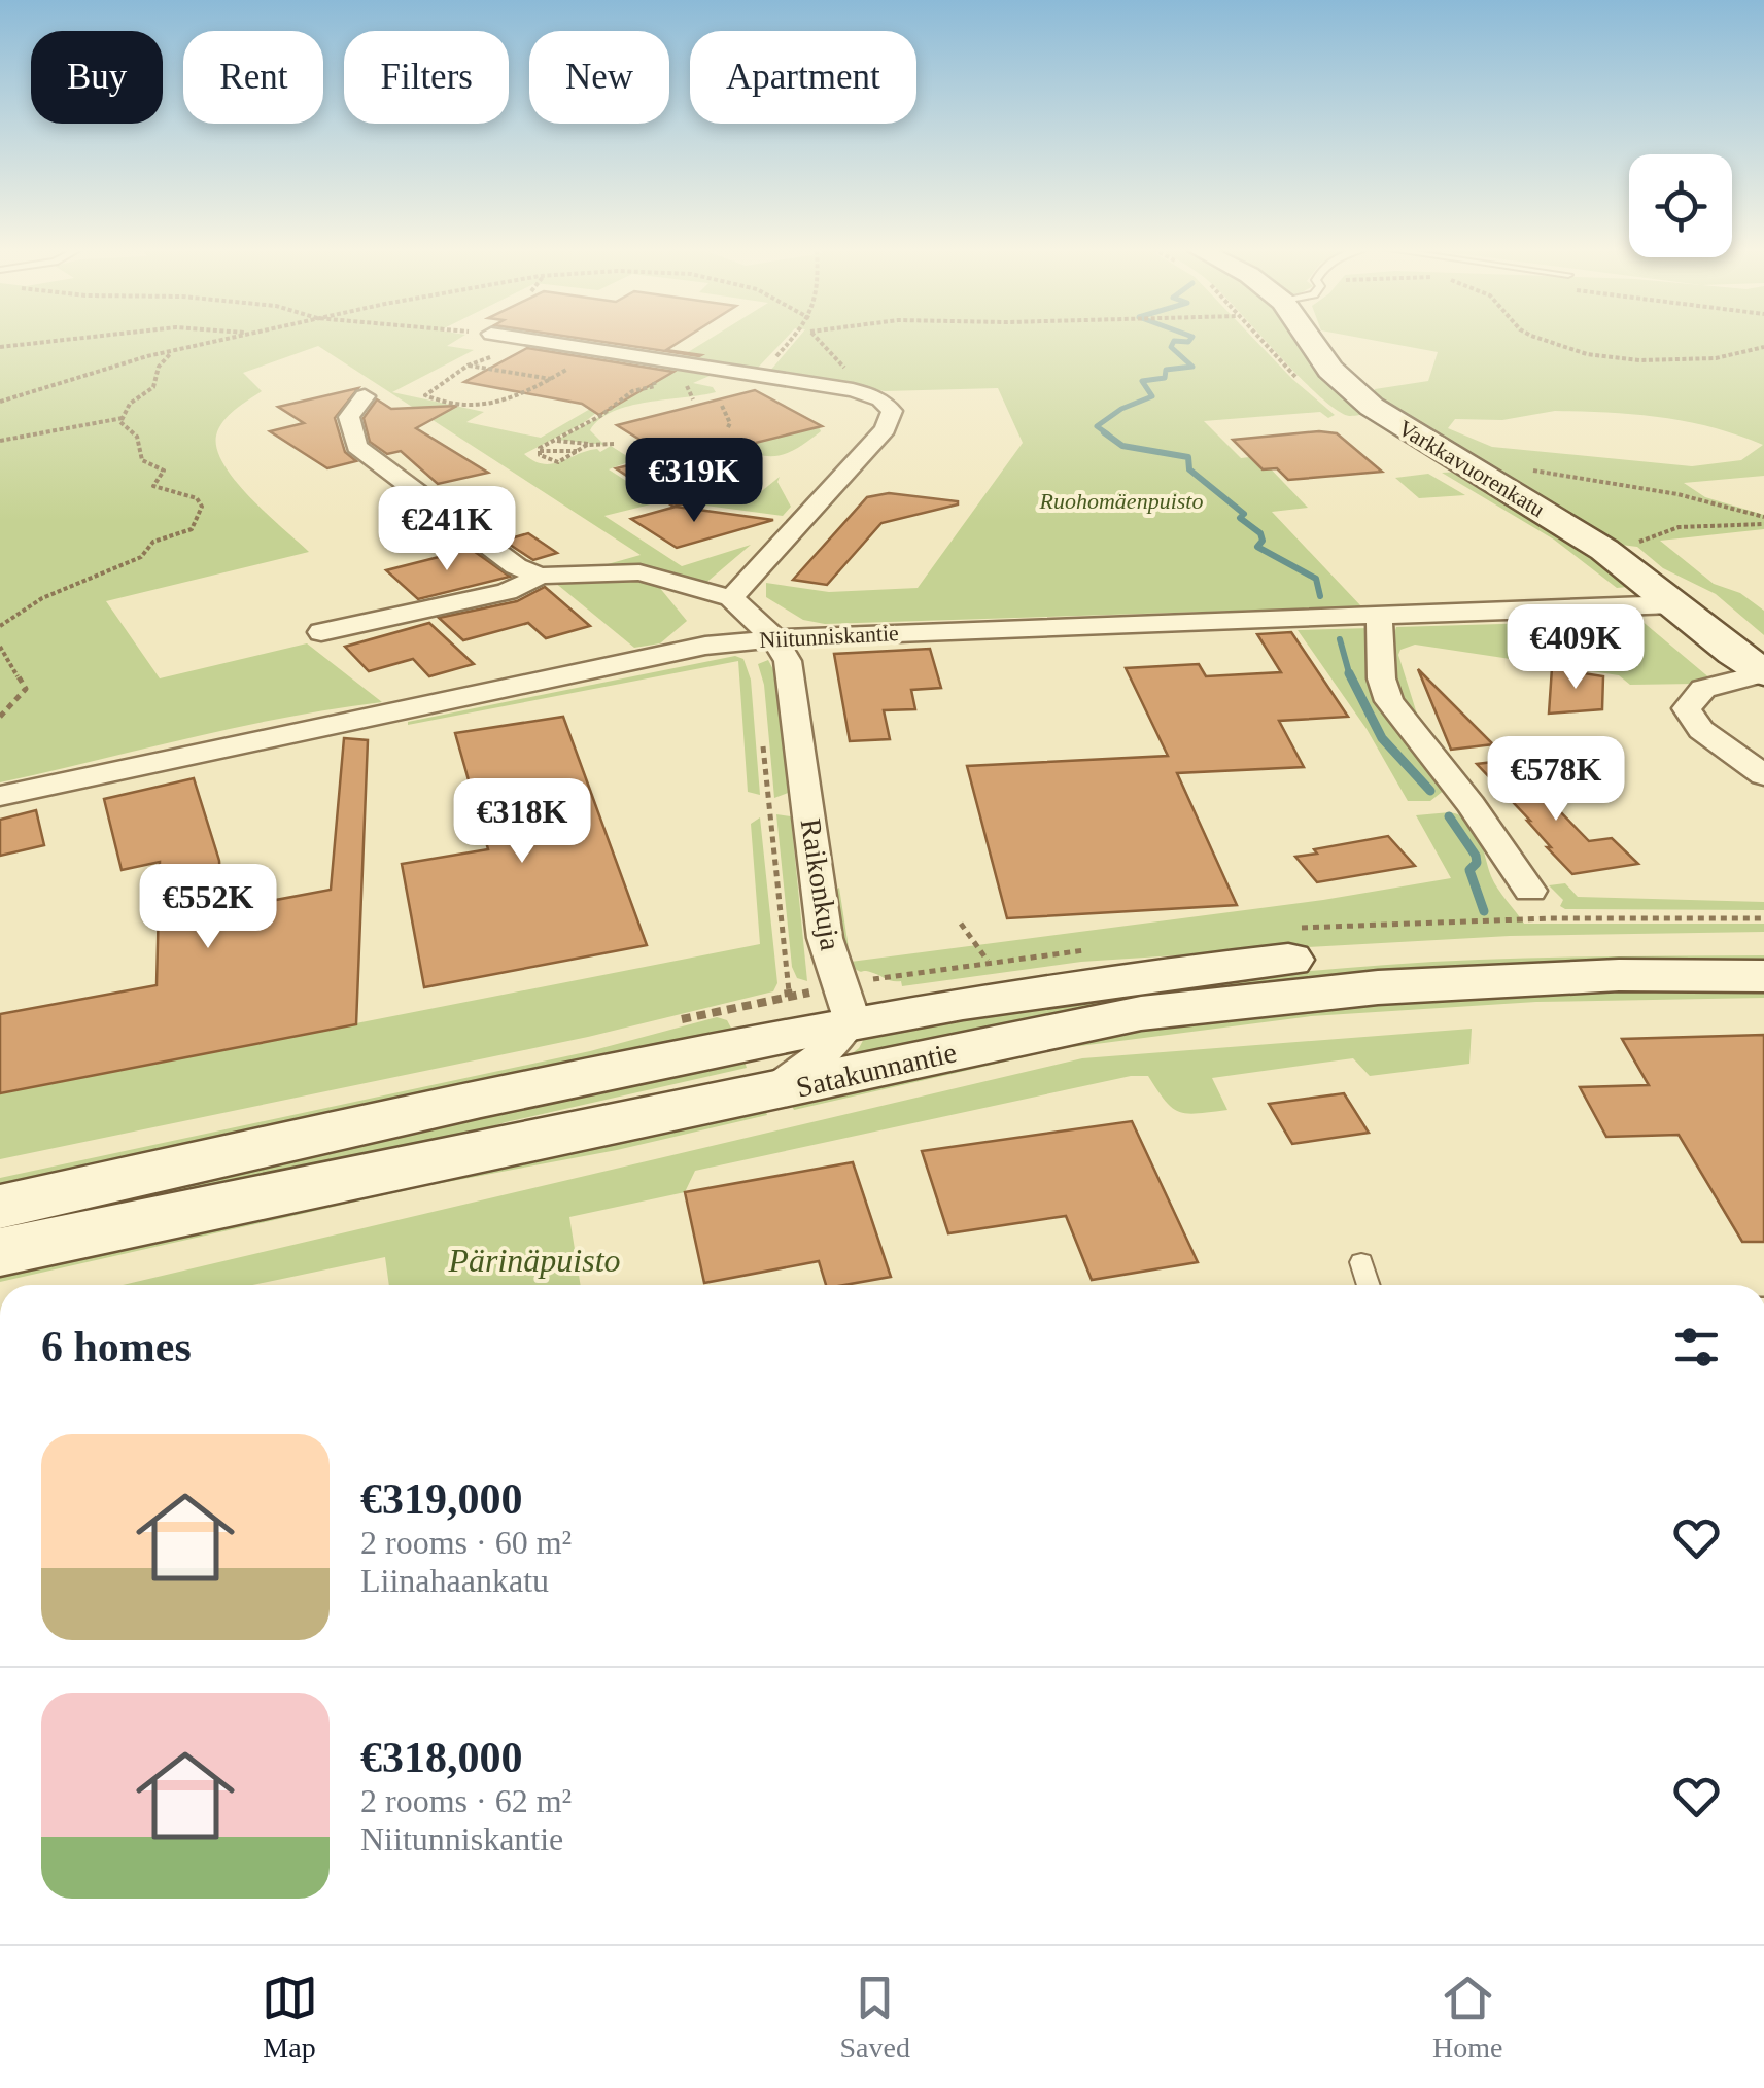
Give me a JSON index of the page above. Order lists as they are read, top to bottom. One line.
{"streets":{"main road":["Varkkavuorenkatu","Satakunnantie"],"street":["Niitunniskantie","Raikonkuja"]},"crossings":[["Varkkavuorenkatu","Niitunniskantie"],["Niitunniskantie","Raikonkuja"],["Raikonkuja","Satakunnantie"]],"parks":["Ruohomäenpuisto","Pärinäpuisto"],"page":{"chip":["Buy","Rent","Filters","New","Apartment"],"price":["€319K","€241K","€409K","€578K","€318K","€552K"],"heading":"6 homes","list":[{"name":"€319,000","note":"2 rooms · 60 m² · Liinahaankatu"},{"name":"€318,000","note":"2 rooms · 62 m² · Niitunniskantie"}],"tabs":["Map","Saved","Home"]}}
